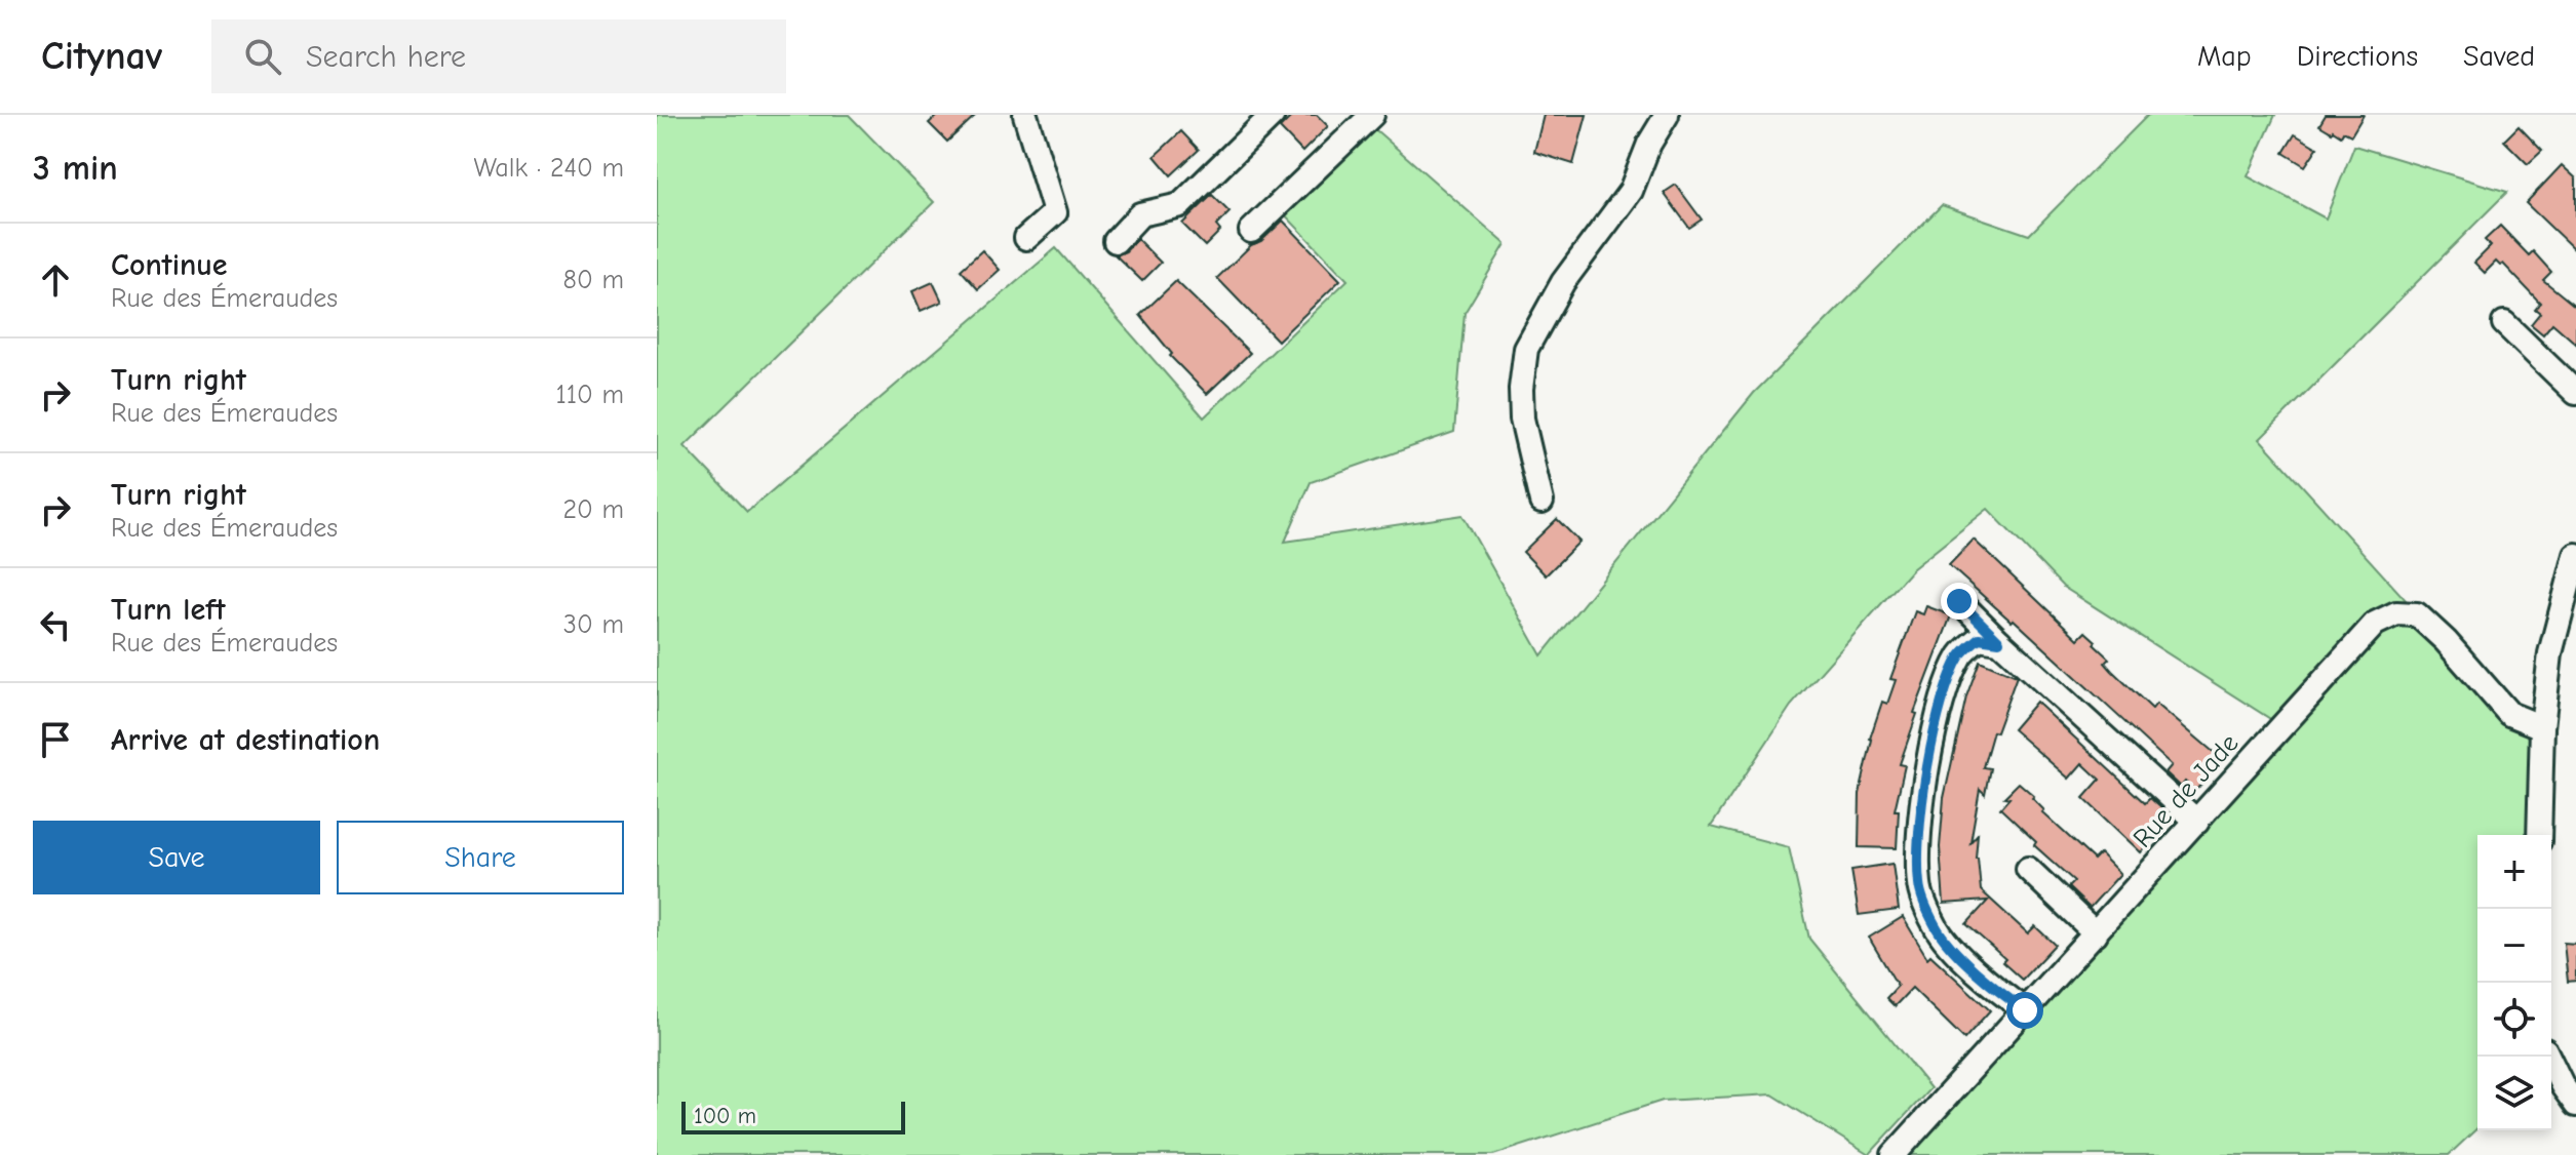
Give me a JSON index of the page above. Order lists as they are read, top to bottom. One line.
{"streets":{"street":["Rue de Jade"]},"scale_bar":"100 m","page":{"header":"Citynav","search":"Search here","nav":["Map","Directions","Saved"],"heading":["3 min","Walk · 240 m"],"list":[["Continue","Rue des Émeraudes","80 m"],["Turn right","Rue des Émeraudes","110 m"],["Turn right","Rue des Émeraudes","20 m"],["Turn left","Rue des Émeraudes","30 m"],"Arrive at destination"],"buttons":["Save","Share"],"map_buttons":["+","−"],"scale":"100 m"}}
